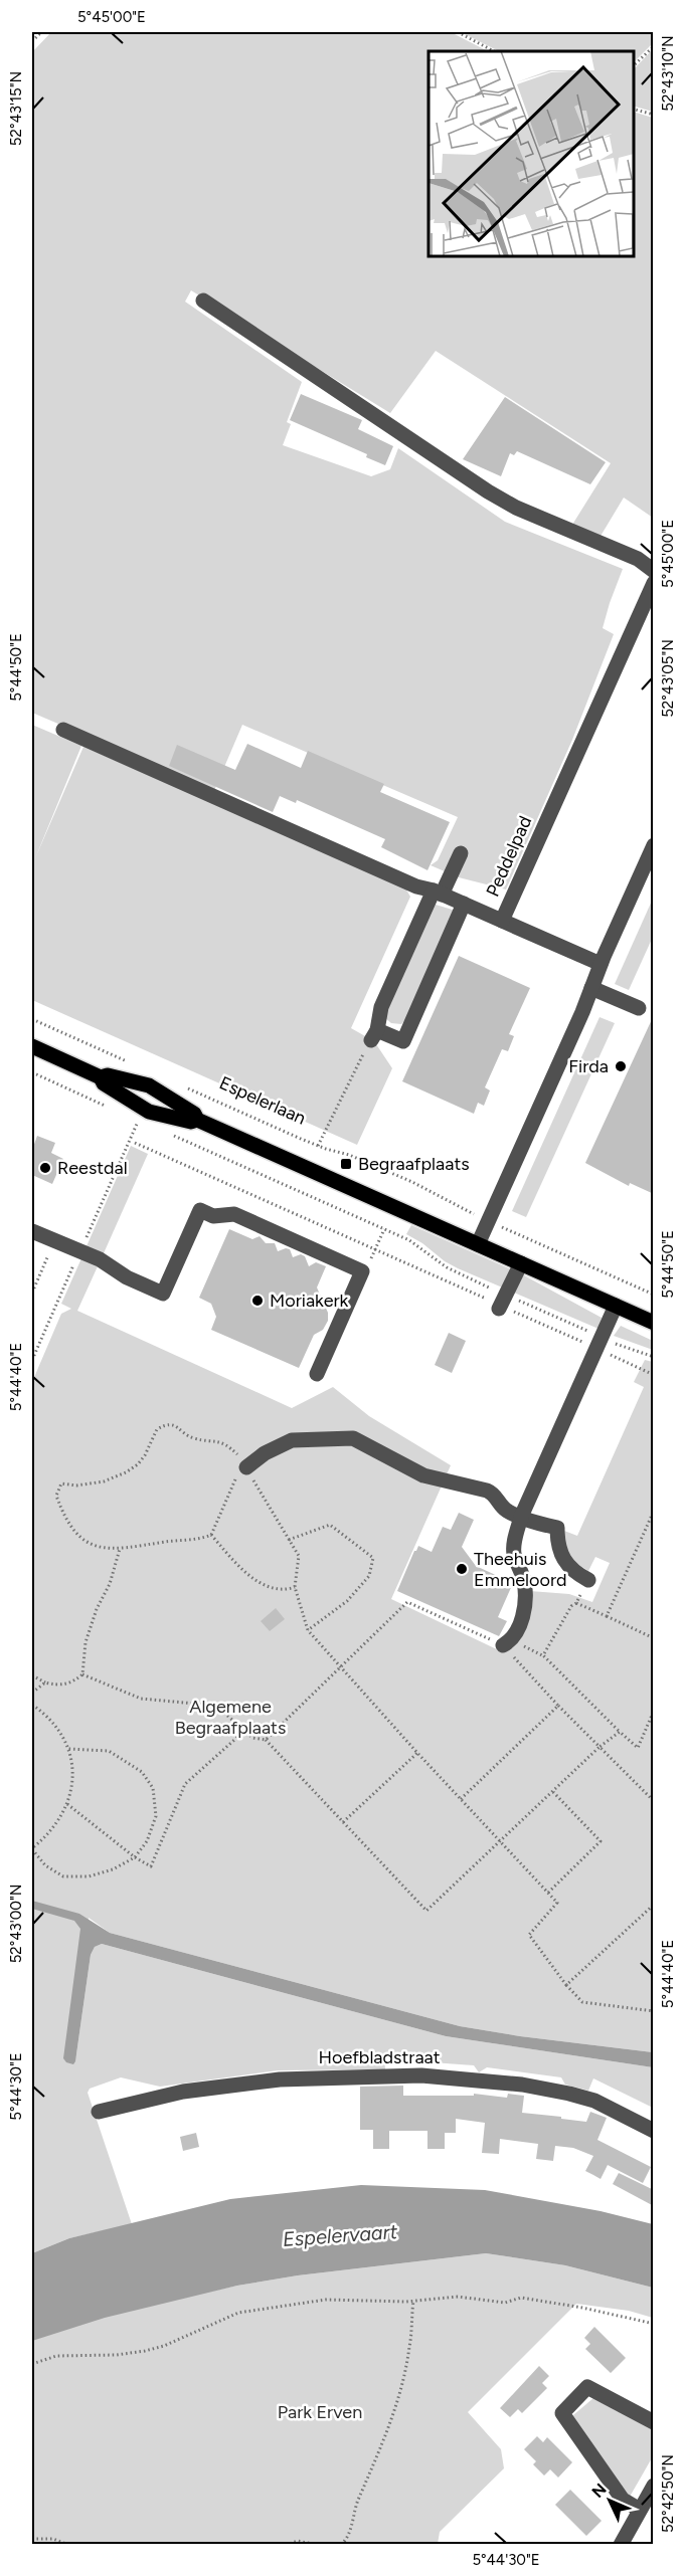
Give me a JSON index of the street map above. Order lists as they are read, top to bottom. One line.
{"streets":{"street":["Peddelpad","Hoefbladstraat"],"path":["Espelerlaan"]},"water":["Espelervaart"],"parks":["Algemene Begraafplaats","Park Erven"],"places":{"other":["Firda","Reestdal","Moriakerk","Theehuis Emmeloord"],"transit":["Begraafplaats"]},"north":"top left","coordinates":["5°45'00\"E","52°43'10\"N","52°43'15\"N","5°44'50\"E","52°43'05\"N","5°44'40\"E","52°43'00\"N","5°44'30\"E","52°42'50\"N"]}
